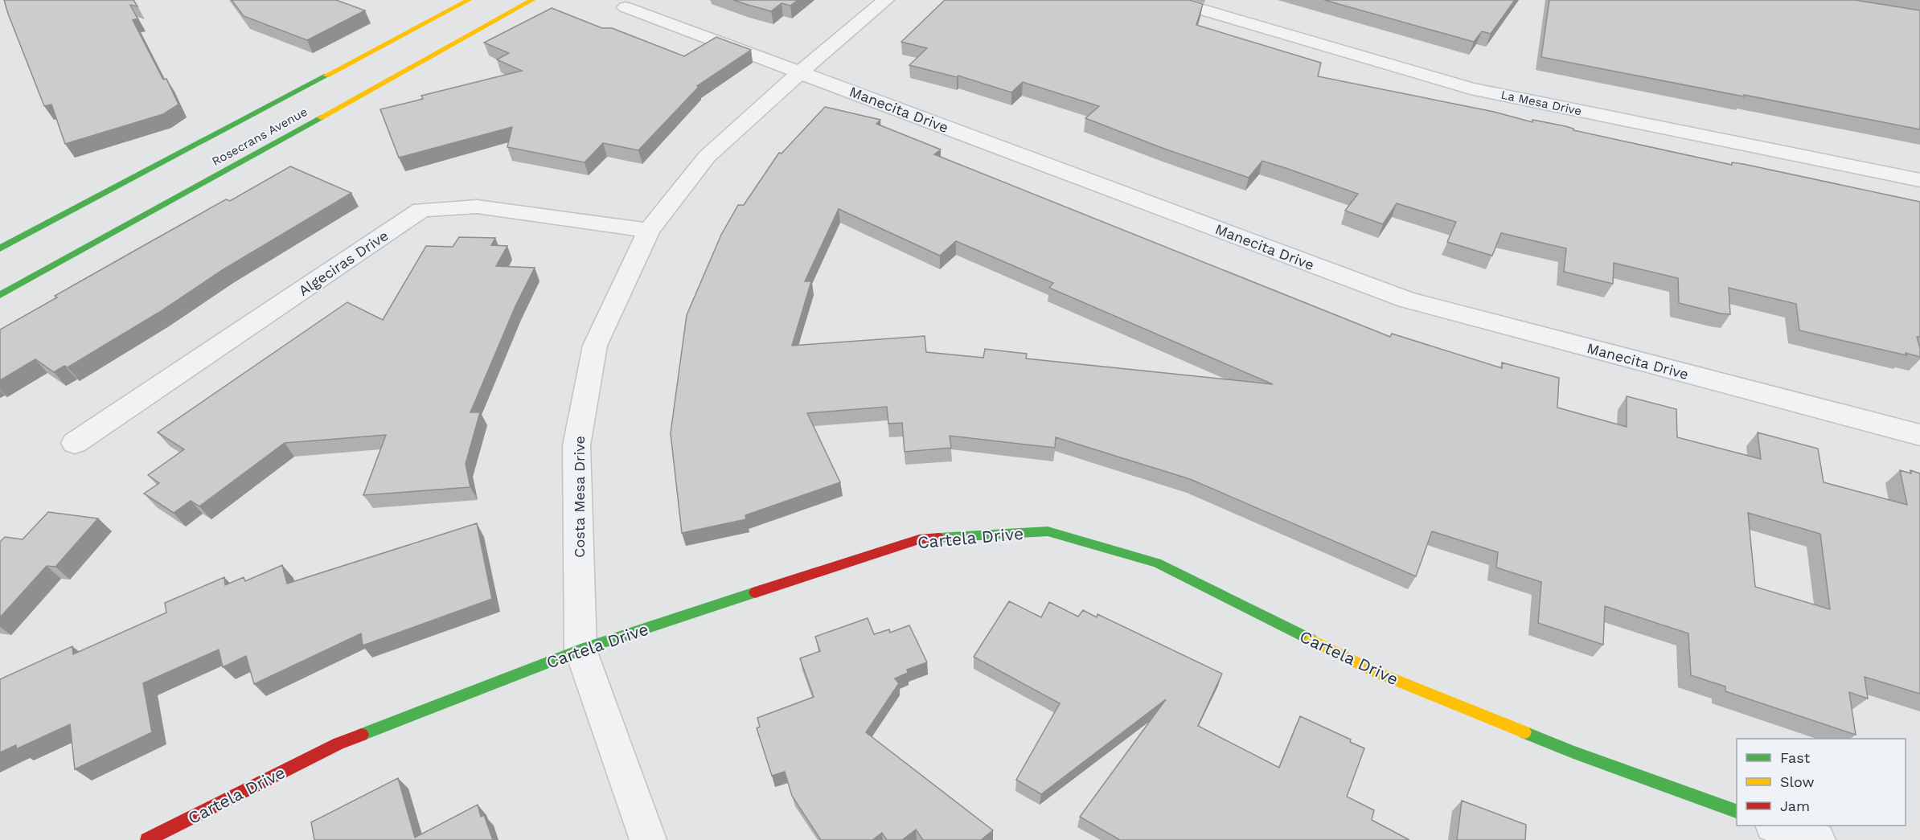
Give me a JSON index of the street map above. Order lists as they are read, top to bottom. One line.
{"streets":{"main road":["Rosecrans Avenue","Cartela Drive"],"street":["La Mesa Drive","Manecita Drive","Algeciras Drive","Costa Mesa Drive"]},"crossings":[["Manecita Drive","Costa Mesa Drive"],["Algeciras Drive","Costa Mesa Drive"],["Costa Mesa Drive","Cartela Drive"]],"legend":["Fast","Slow","Jam"]}
